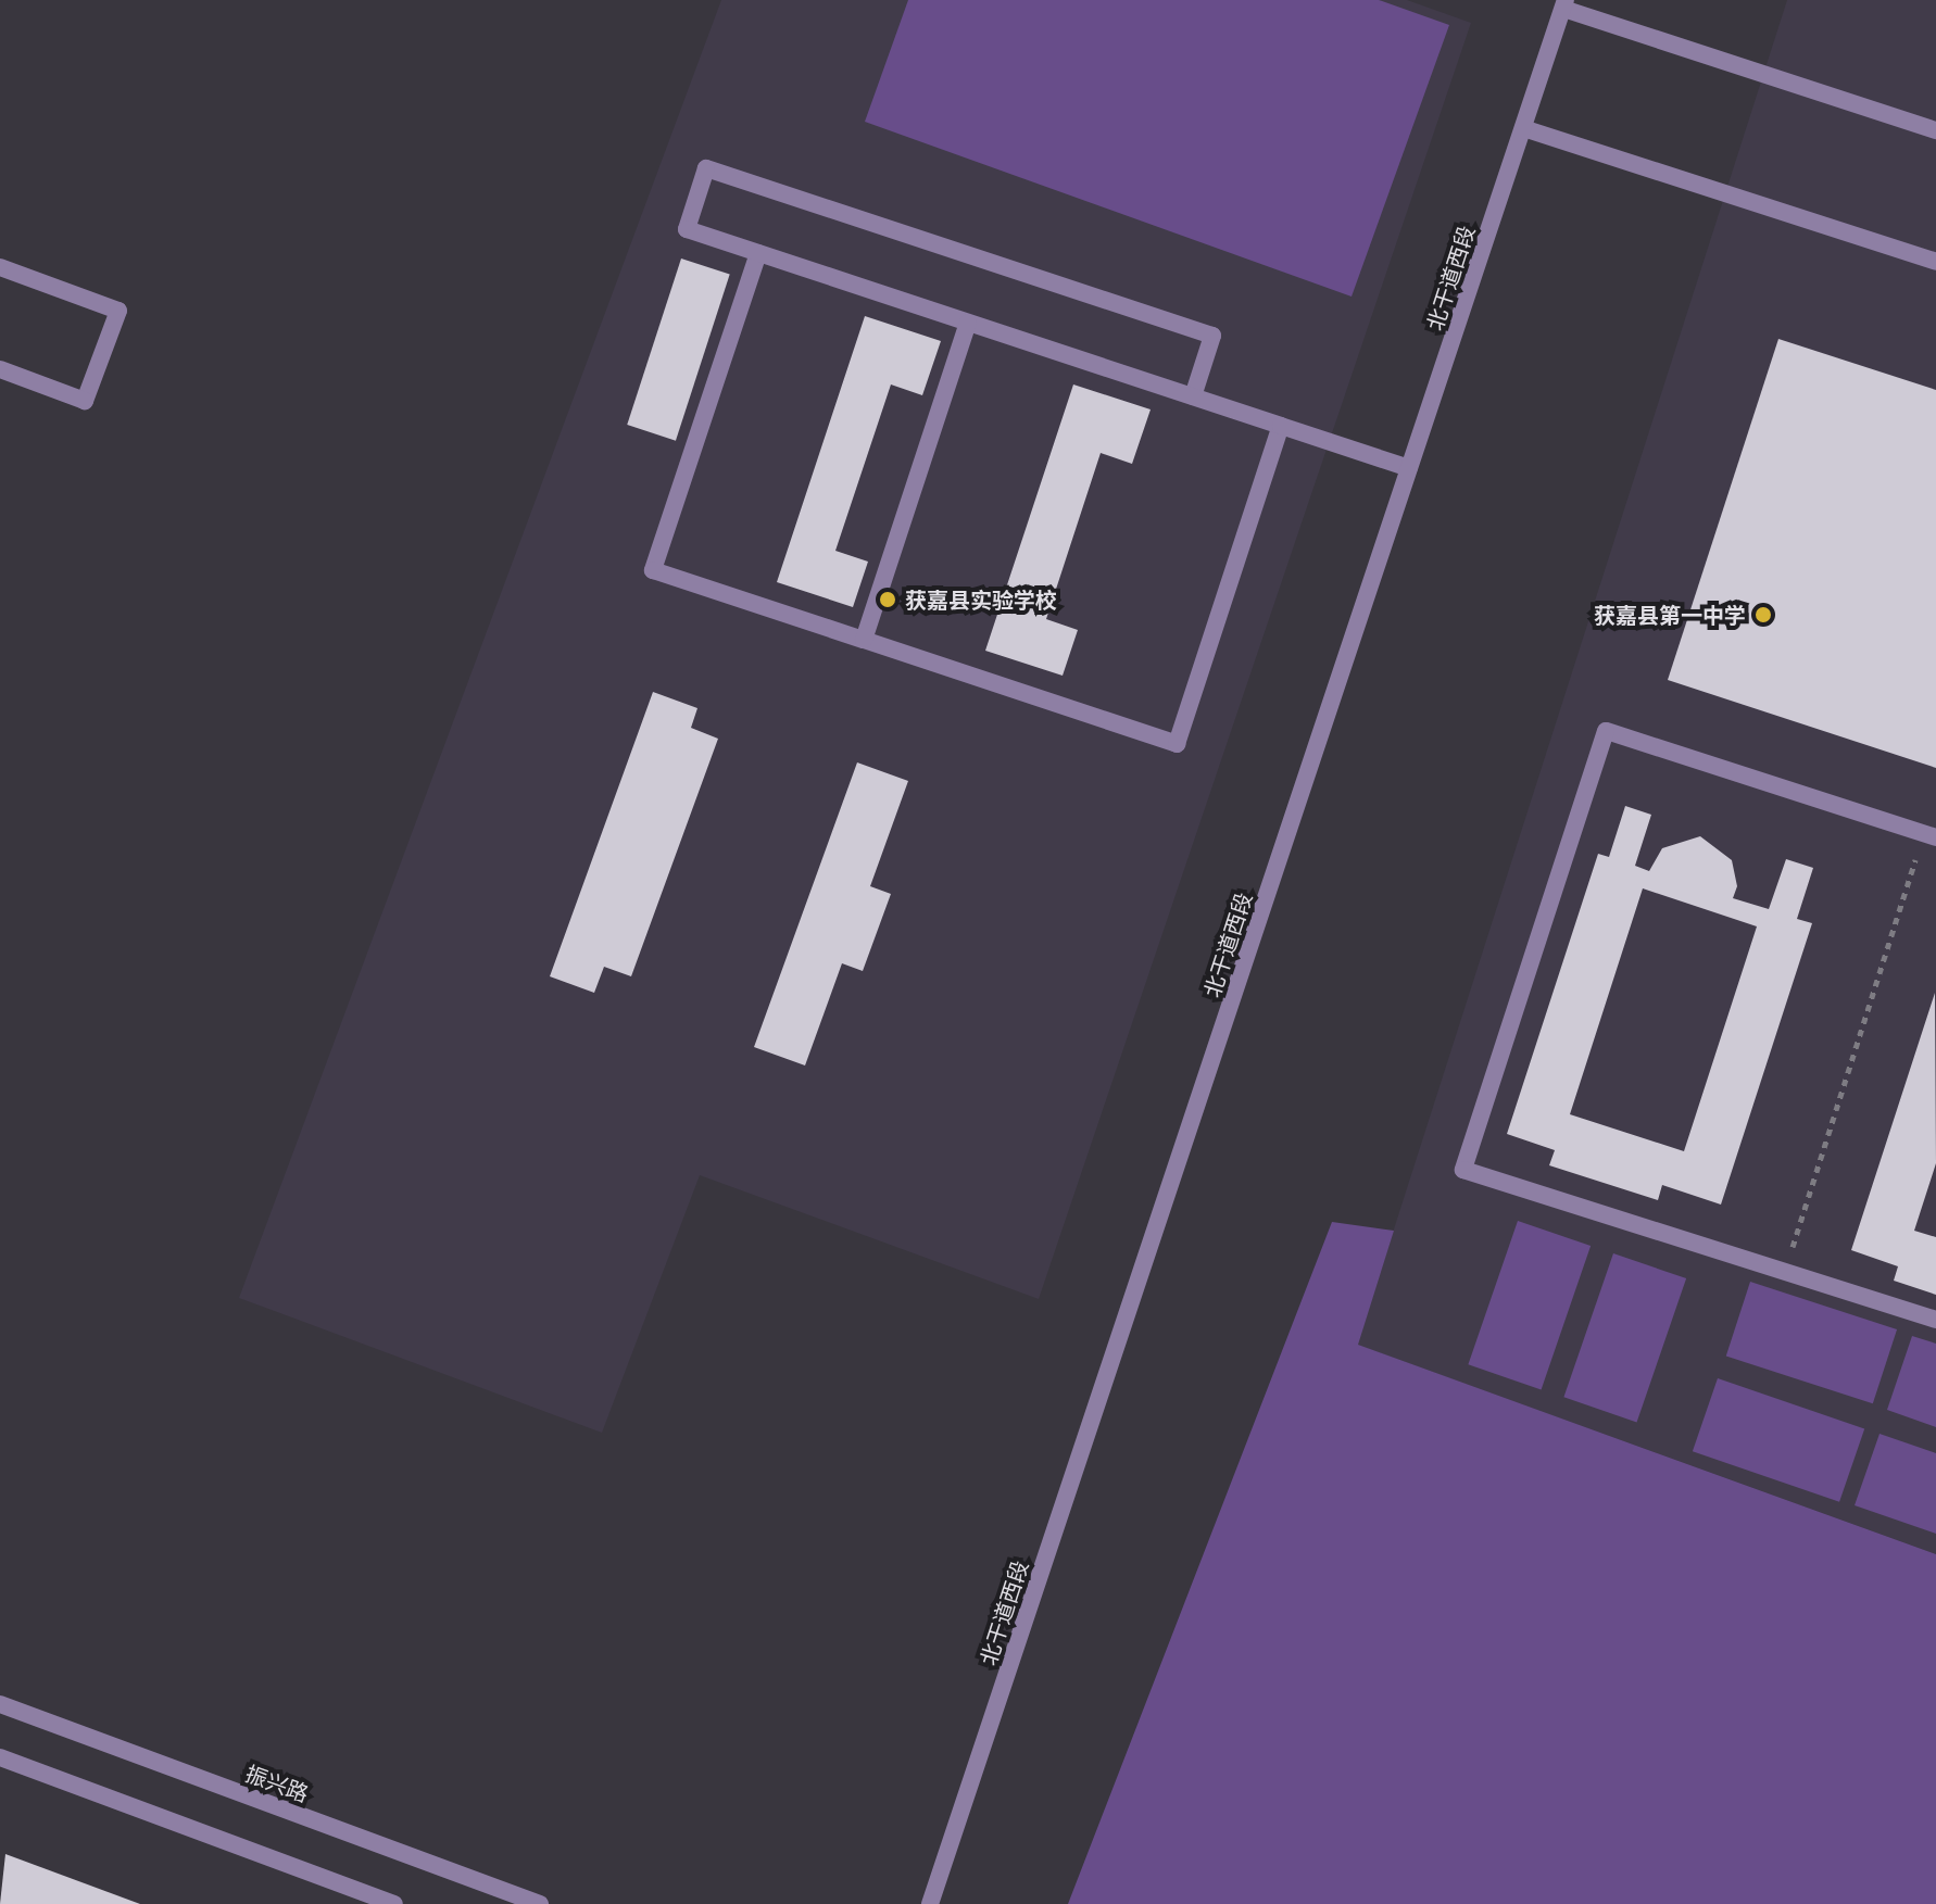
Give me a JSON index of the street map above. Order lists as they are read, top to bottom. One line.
{"streets":{"street":["北干道西段","振兴路"]},"places":["获嘉县实验学校","获嘉县第一中学"]}
